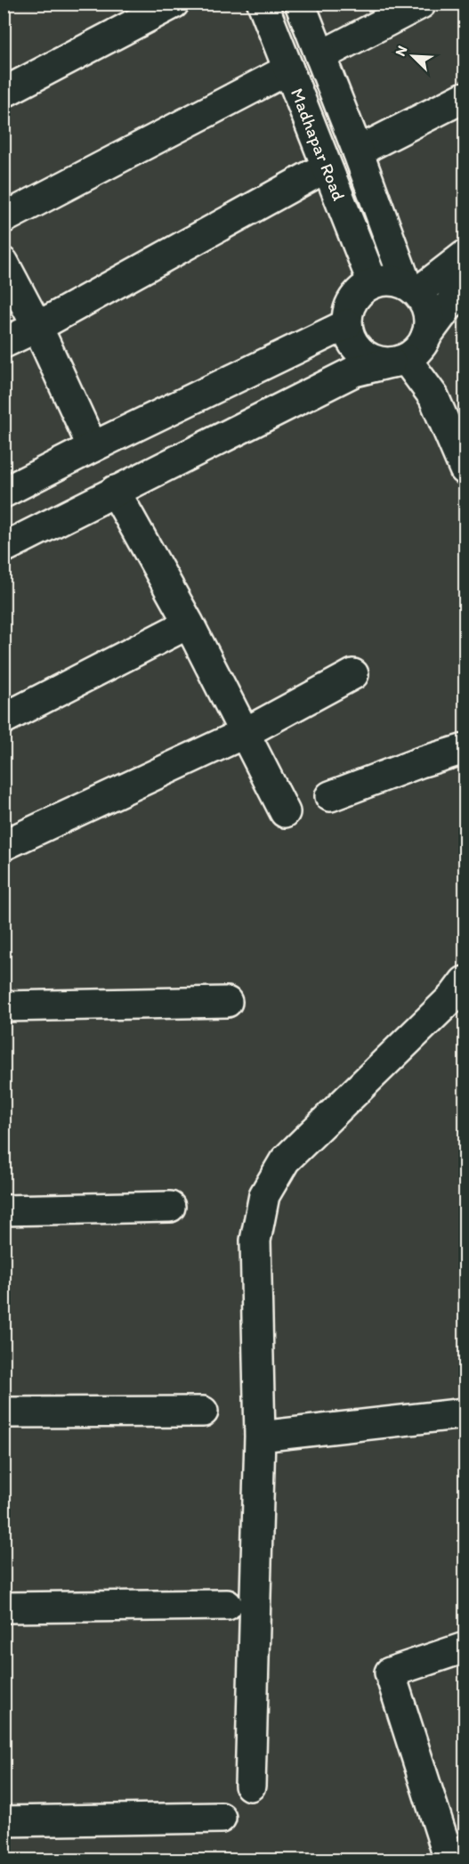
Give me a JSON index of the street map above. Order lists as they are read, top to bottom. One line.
{"streets":{"street":["Madhapar Road"]},"north":"top left"}
